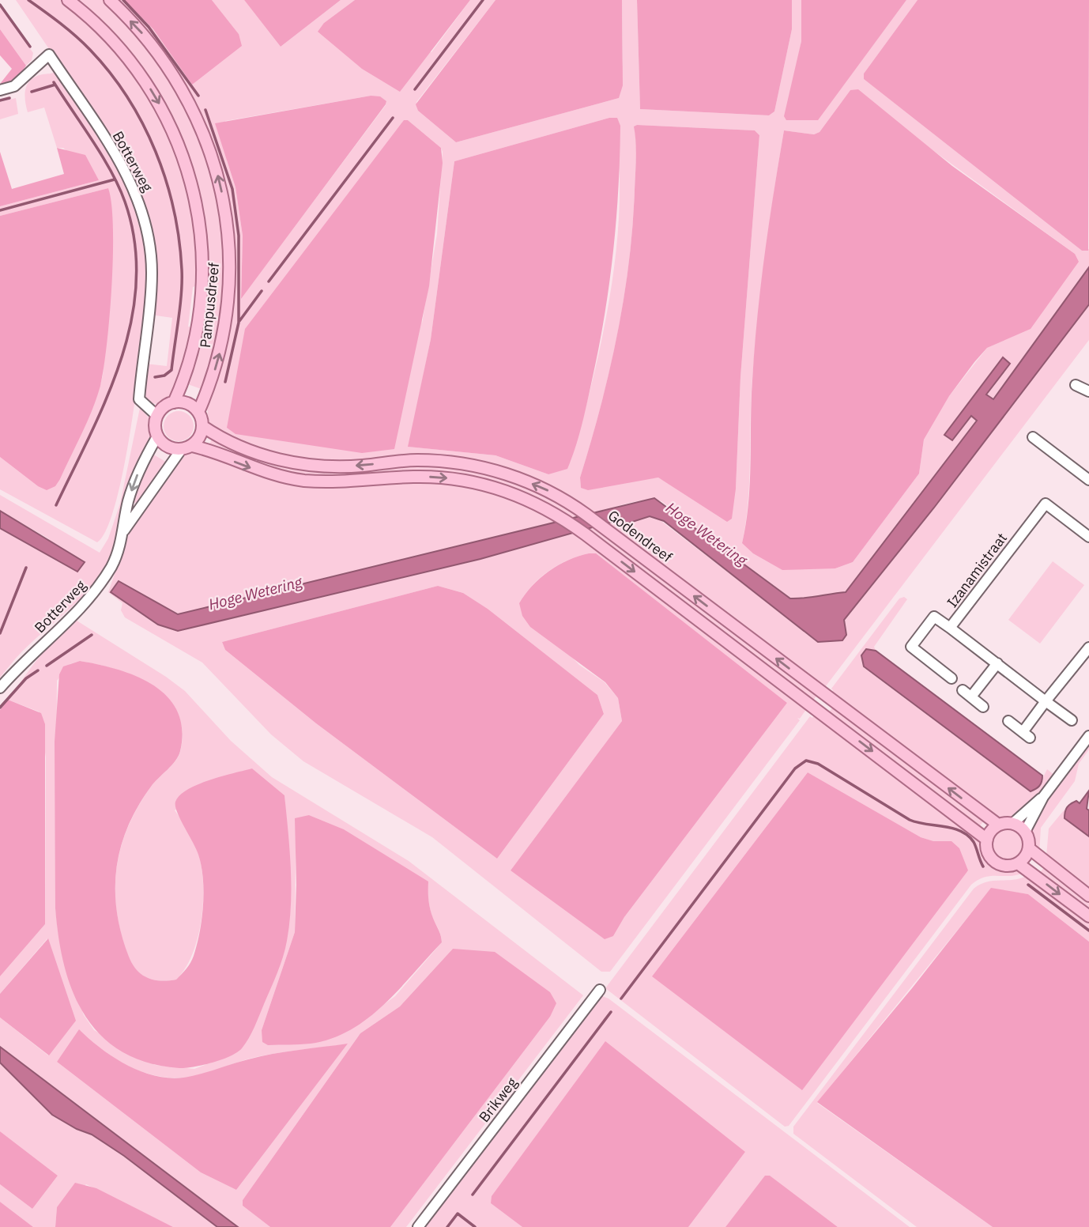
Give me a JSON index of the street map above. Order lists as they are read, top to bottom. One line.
{"streets":{"main road":["Pampusdreef","Godendreef"],"street":["Botterweg","Izanamistraat","Brikweg"]},"crossings":[["Botterweg","Pampusdreef"],["Botterweg","Godendreef"],["Pampusdreef","Godendreef"]],"water":["Hoge Wetering"]}
